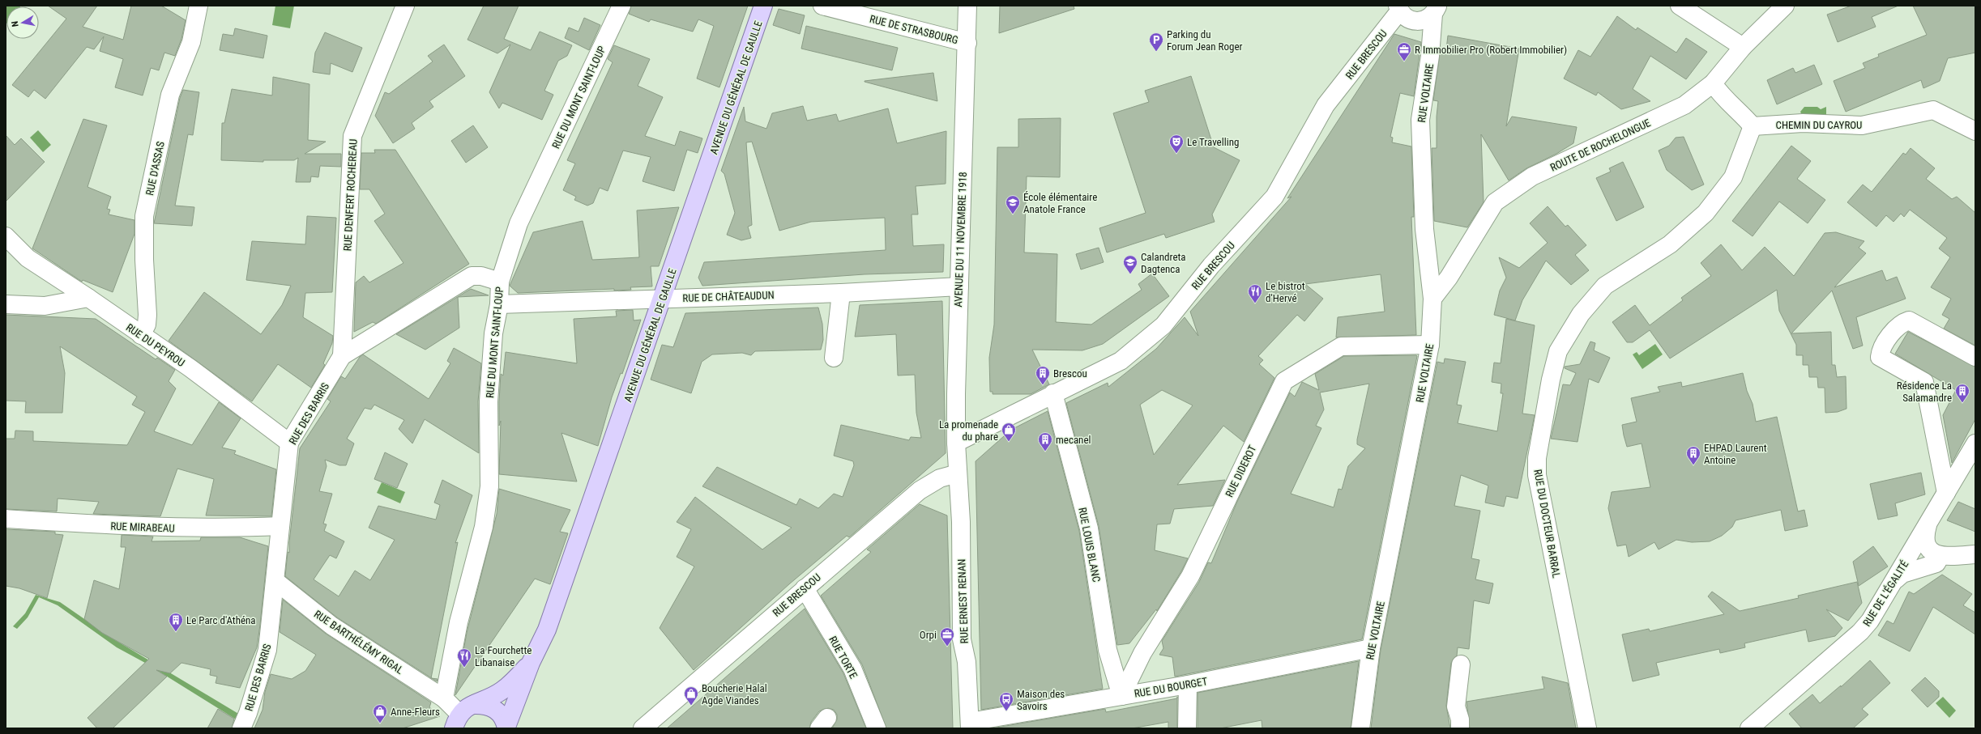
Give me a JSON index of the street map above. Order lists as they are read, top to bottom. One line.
{"streets":{"main road":["AVENUE DU GÉNÉRAL DE GAULLE"],"street":["RUE DE STRASBOURG","RUE BRESCOU","RUE VOLTAIRE","RUE DU MONT SAINT-LOUP","CHEMIN DU CAYROU","ROUTE DE ROCHELONGUE","RUE D'ASSAS","RUE DENFERT ROCHEREAU","AVENUE DU 11 NOVEMBRE 1918","RUE DE CHÂTEAUDUN","RUE DU PEYROU","RUE DES BARRIS","RUE DIDEROT","RUE DU DOCTEUR BARRAL","RUE MIRABEAU","RUE LOUIS BLANC","RUE DE L'ÉGALITÉ","RUE ERNEST RENAN","RUE BARTHÉLÉMY RIGAL","RUE TORTE","RUE DU BOURGET"]},"crossings":[["RUE DE STRASBOURG","AVENUE DU 11 NOVEMBRE 1918"],["RUE BRESCOU","AVENUE DU 11 NOVEMBRE 1918"],["RUE BRESCOU","RUE LOUIS BLANC"],["RUE BRESCOU","RUE ERNEST RENAN"],["RUE BRESCOU","RUE TORTE"],["AVENUE DU GÉNÉRAL DE GAULLE","RUE DE CHÂTEAUDUN"],["RUE VOLTAIRE","ROUTE DE ROCHELONGUE"],["RUE VOLTAIRE","RUE DIDEROT"],["RUE VOLTAIRE","RUE DU BOURGET"],["RUE DU MONT SAINT-LOUP","RUE DE CHÂTEAUDUN"],["RUE DU MONT SAINT-LOUP","RUE DES BARRIS"],["RUE DU MONT SAINT-LOUP","RUE BARTHÉLÉMY RIGAL"],["CHEMIN DU CAYROU","RUE DU DOCTEUR BARRAL"],["RUE D'ASSAS","RUE DU PEYROU"],["RUE DENFERT ROCHEREAU","RUE DES BARRIS"],["AVENUE DU 11 NOVEMBRE 1918","RUE DE CHÂTEAUDUN"],["AVENUE DU 11 NOVEMBRE 1918","RUE ERNEST RENAN"],["RUE DU PEYROU","RUE DES BARRIS"],["RUE DES BARRIS","RUE MIRABEAU"],["RUE DES BARRIS","RUE BARTHÉLÉMY RIGAL"],["RUE DIDEROT","RUE LOUIS BLANC"],["RUE DIDEROT","RUE DU BOURGET"],["RUE LOUIS BLANC","RUE DU BOURGET"],["RUE ERNEST RENAN","RUE DU BOURGET"]],"places":{"parking":["Parking du Forum Jean Roger"],"office":["R Immobilier Pro (Robert Immobilier)","Orpi"],"theatre":["Le Travelling"],"school or university":["École élémentaire Anatole France","Calandreta Dagtenca"],"restaurant":["Le bistrot d'Hervé","La Fourchette Libanaise"],"building":["Brescou","Résidence La Salamandre","mecanel","EHPAD Laurent Antoine","Le Parc d'Athéna"],"shop":["La promenade du phare","Boucherie Halal Agde Viandes","Anne-Fleurs"],"bus stop":["Maison des Savoirs"]},"north":"left"}
